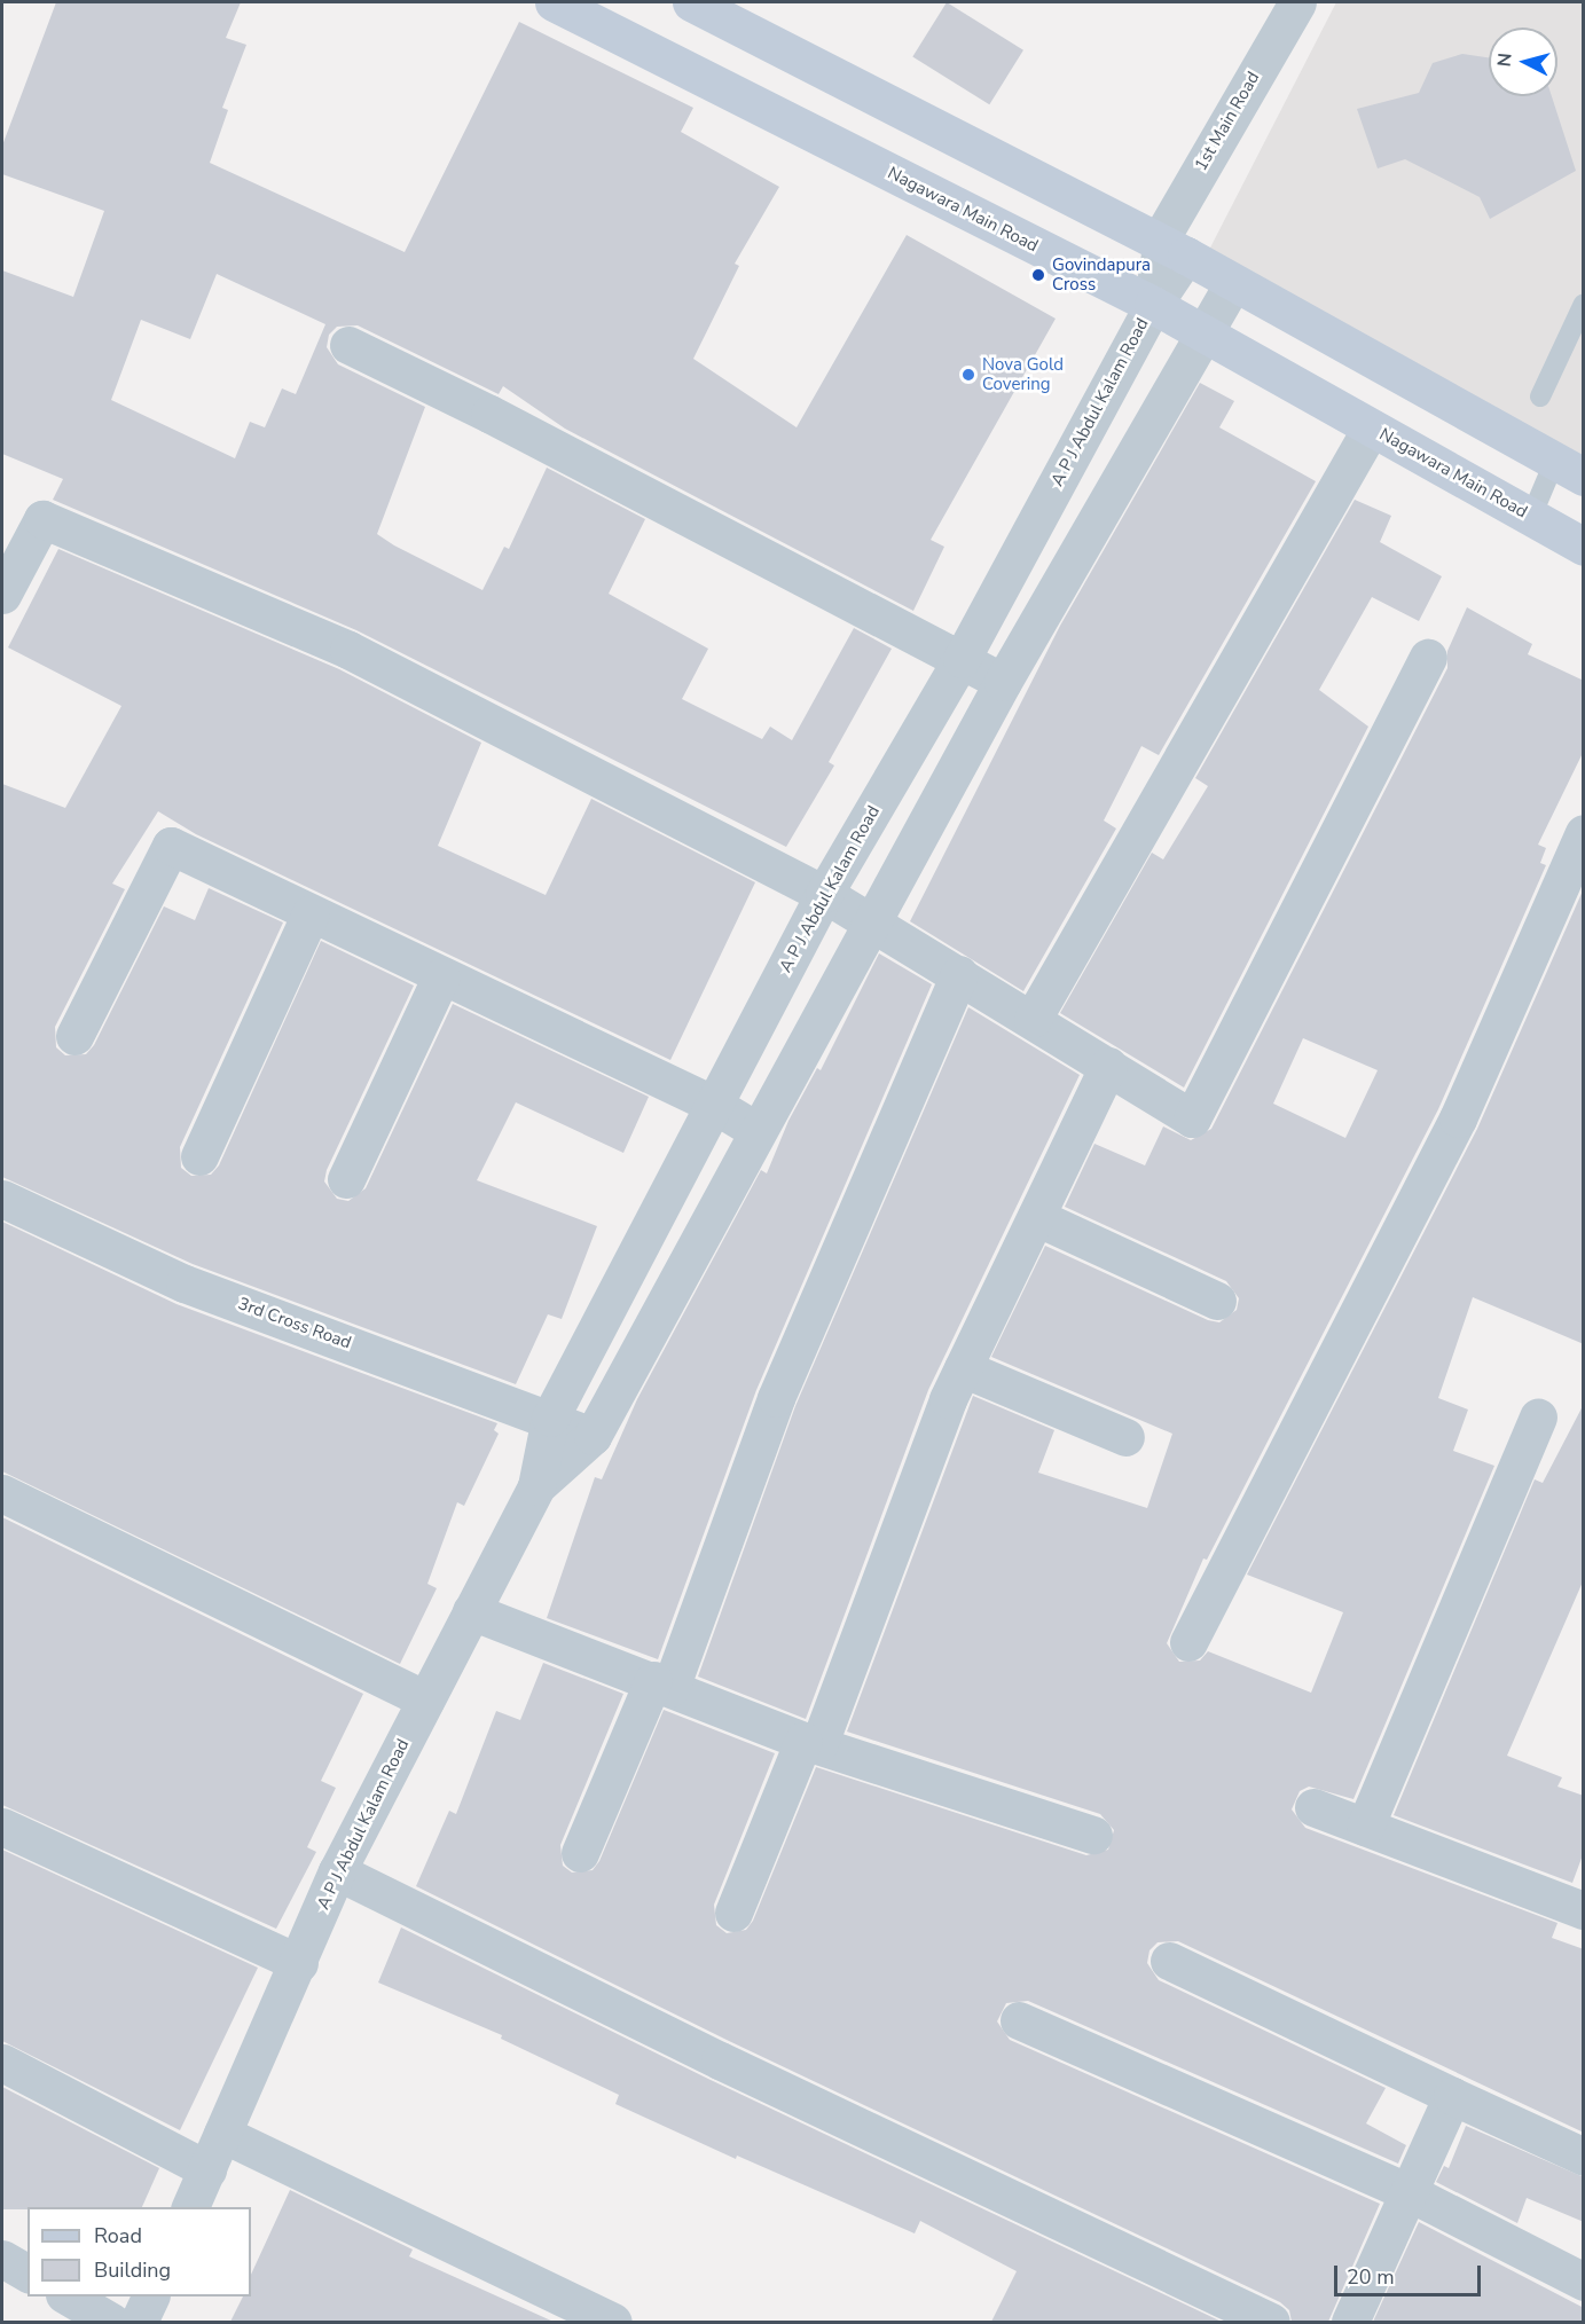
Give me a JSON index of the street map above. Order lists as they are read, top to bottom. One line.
{"streets":{"main road":["Nagawara Main Road"],"street":["1st Main Road","A P J Abdul Kalam Road","3rd Cross Road"]},"crossings":[["Nagawara Main Road","A P J Abdul Kalam Road"],["A P J Abdul Kalam Road","3rd Cross Road"]],"places":["Govindapura Cross","Nova Gold Covering"],"legend":["Road","Building"],"scale_bar":"20 m","north":"left"}
